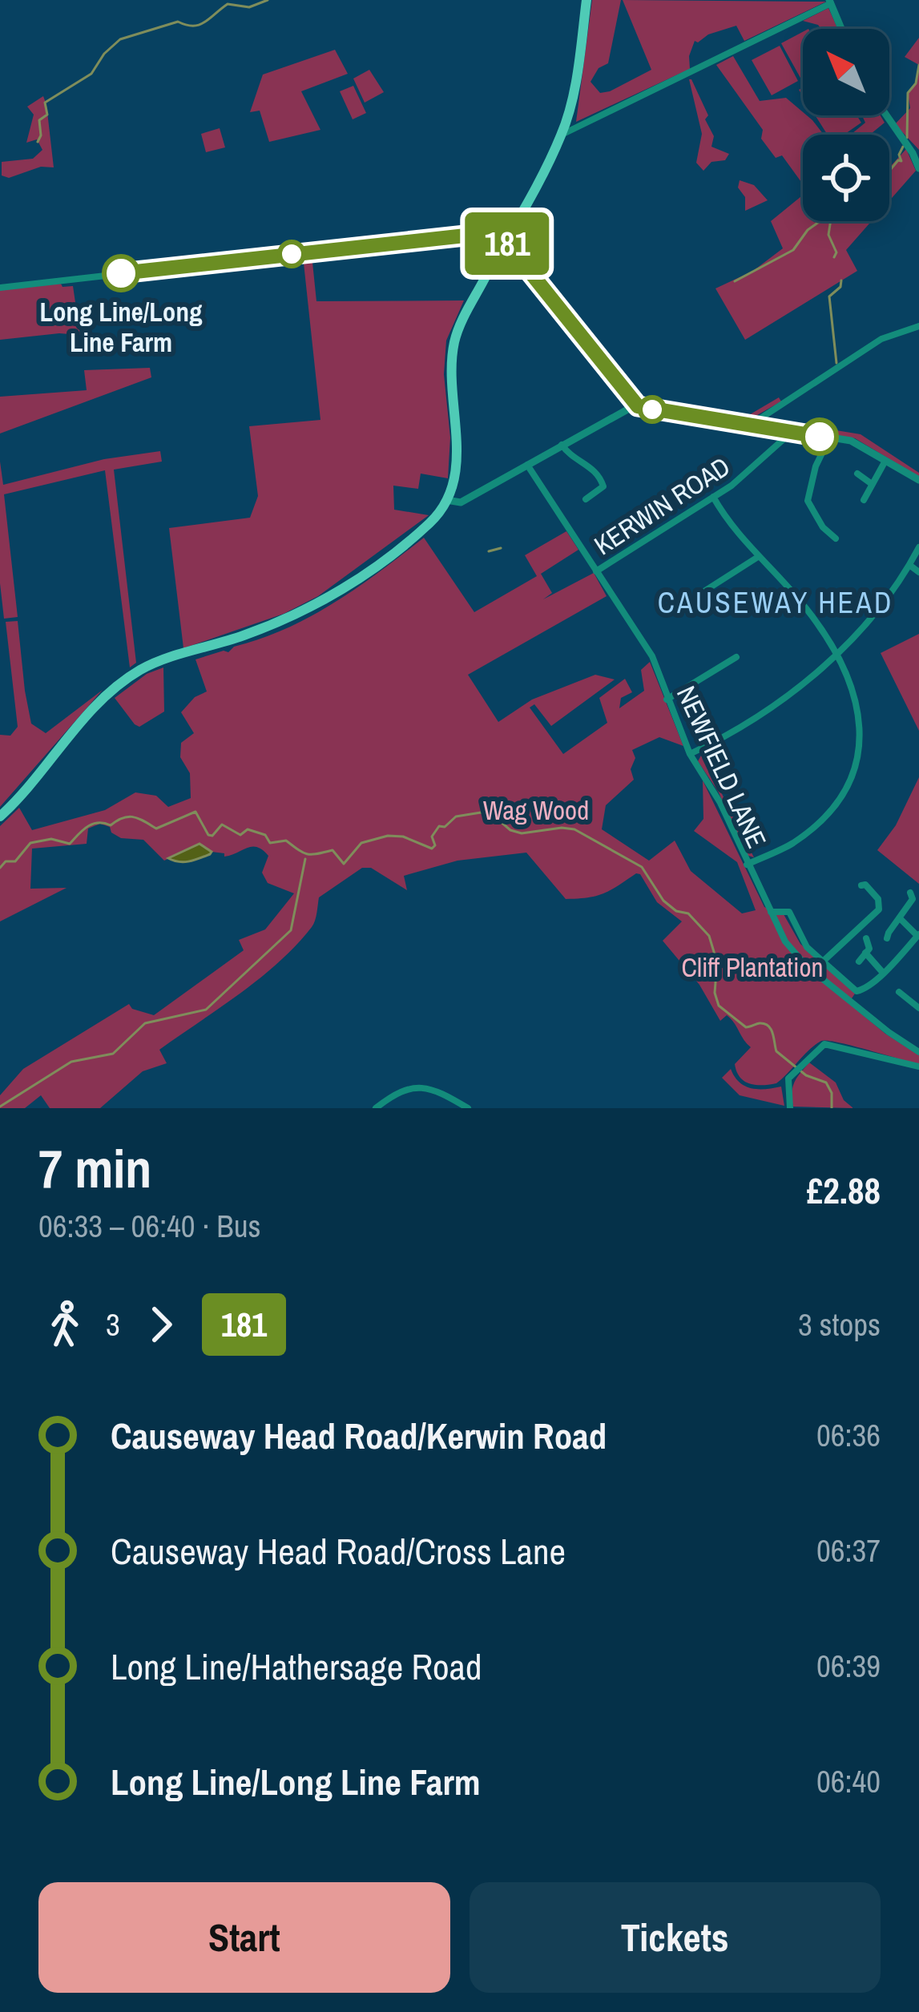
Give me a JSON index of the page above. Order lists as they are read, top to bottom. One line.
{"streets":{"street":["KERWIN ROAD","NEWFIELD LANE"]},"crossings":[["KERWIN ROAD","NEWFIELD LANE"]],"districts":["CAUSEWAY HEAD"],"parks":["Wag Wood","Cliff Plantation"],"places":["Long Line/Long Line Farm"],"lines":["bus line 181"],"north":"top left","page":{"on_map":"181","heading":["7 min","06:33 – 06:40 · Bus","£2.88"],"legs":["3","181","3 stops"],"list":[{"name":"Causeway Head Road/Kerwin Road","value":"06:36"},{"name":"Causeway Head Road/Cross Lane","value":"06:37"},{"name":"Long Line/Hathersage Road","value":"06:39"},{"name":"Long Line/Long Line Farm","value":"06:40"}],"buttons":["Start","Tickets"]}}
